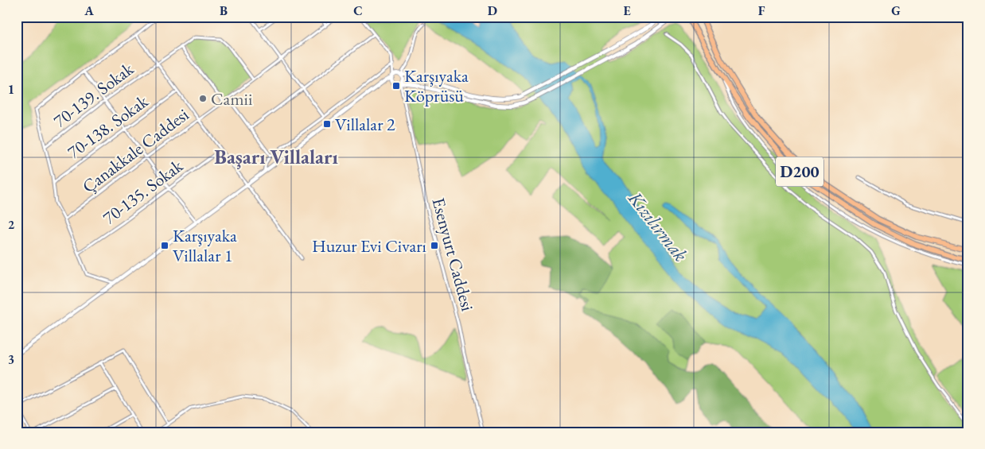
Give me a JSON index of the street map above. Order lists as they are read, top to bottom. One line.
{"streets":{"highway":["D200"],"street":["70-139. Sokak","70-138. Sokak","Çanakkale Caddesi","70-135. Sokak","Esenyurt Caddesi"]},"crossings":[["70-139. Sokak","Çanakkale Caddesi"]],"districts":["Başarı Villaları"],"water":["Kızılırmak"],"places":{"transit":["Karşıyaka Köprüsü","Villalar 2","Karşıyaka Villalar 1","Huzur Evi Civarı"],"other":["Camii"]},"grid":{"columns":["A","B","C","D","E","F","G"],"rows":["1","2","3"]}}
